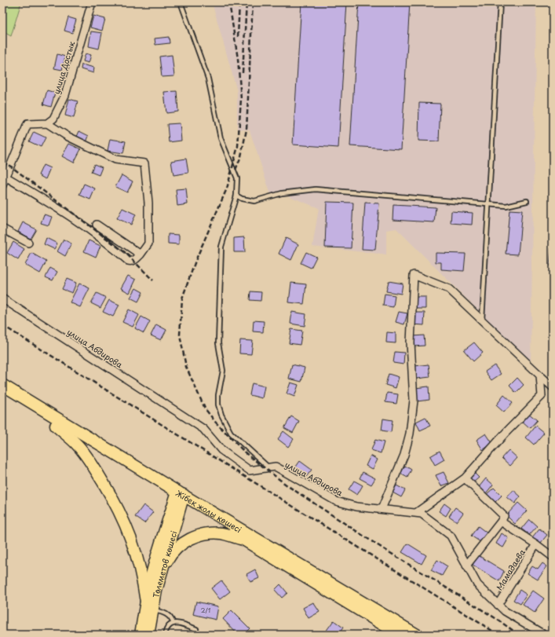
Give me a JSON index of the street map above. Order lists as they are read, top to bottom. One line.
{"streets":{"main road":["Жібек жолы көшесі","Төлеметов көшесі"],"street":["улица Достык","улица Абдирова","Мамадаева"]},"crossings":[["улица Абдирова","Мамадаева"],["Жібек жолы көшесі","Төлеметов көшесі"]],"house_numbers":["2/1"]}
